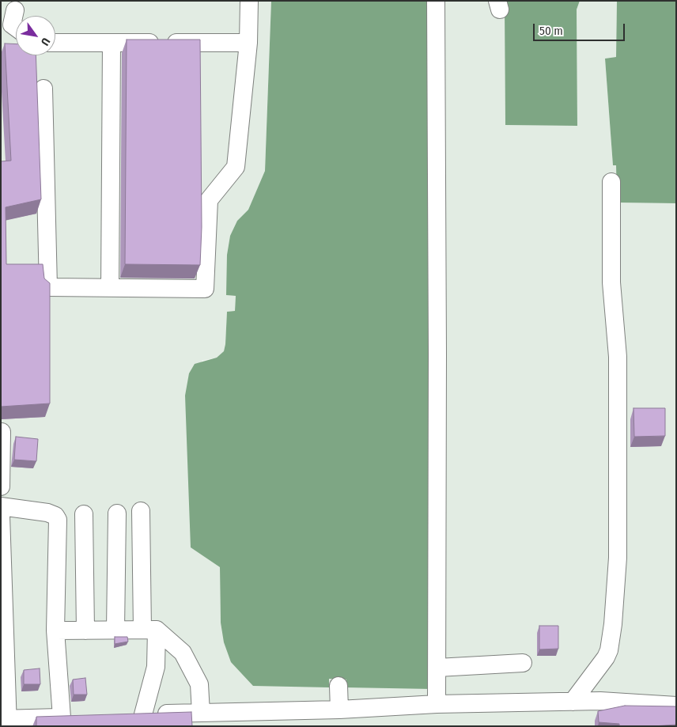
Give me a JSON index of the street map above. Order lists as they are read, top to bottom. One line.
{"scale_bar":"50 m","north":"bottom right"}
